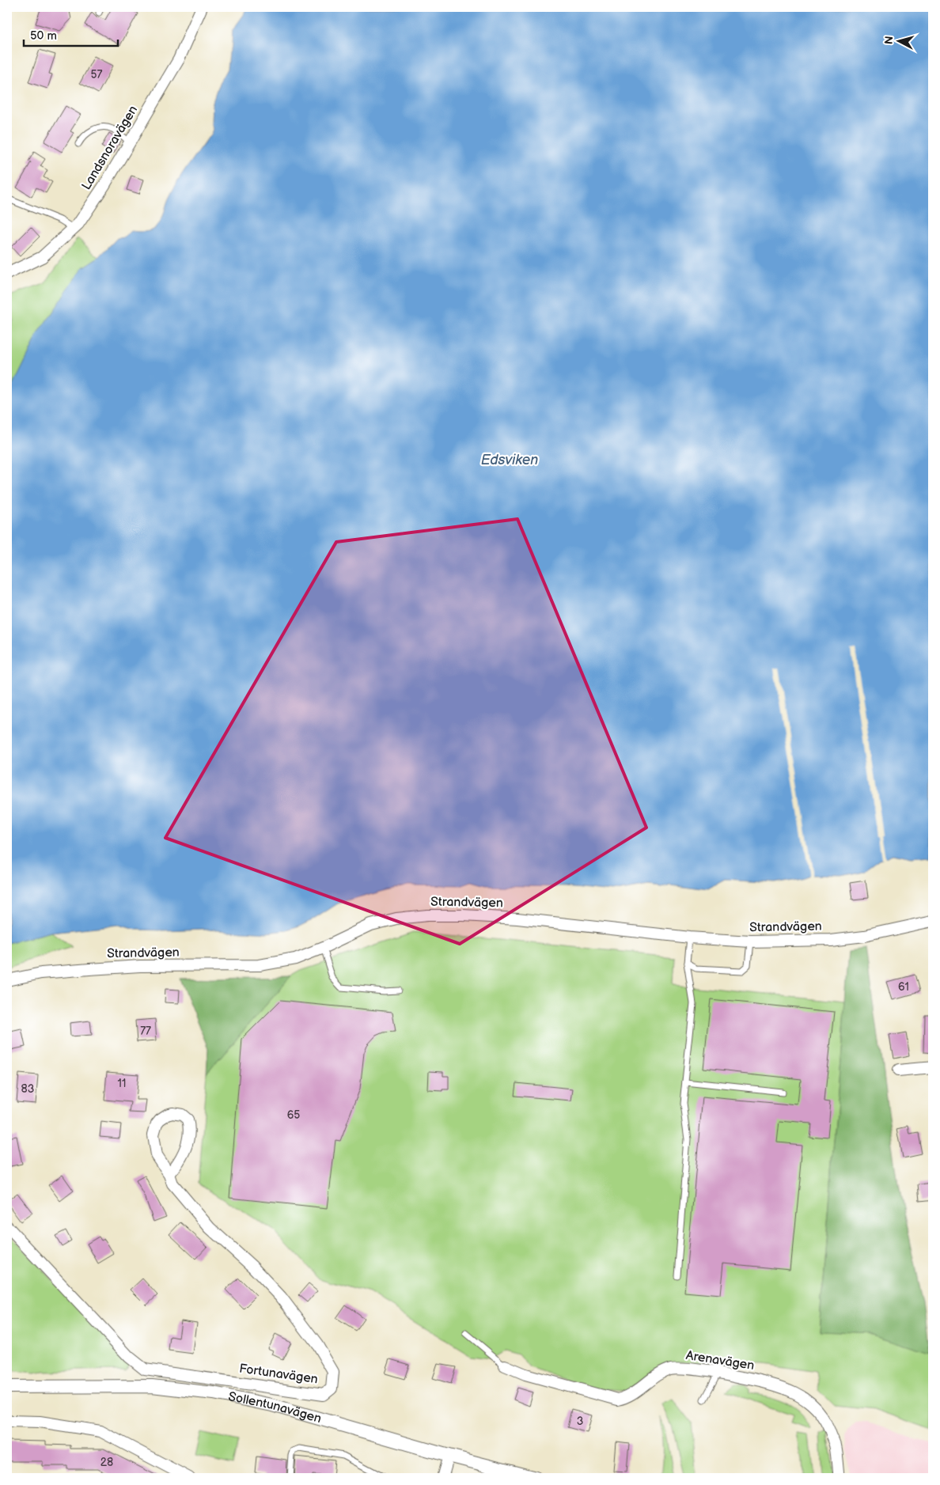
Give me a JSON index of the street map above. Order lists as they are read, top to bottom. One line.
{"streets":{"street":["Landsnoravägen","Strandvägen","Arenavägen","Fortunavägen","Sollentunavägen"]},"water":["Edsviken"],"house_numbers":["57","61","77","11","83","65","3","28"],"scale_bar":"50 m","north":"left"}
